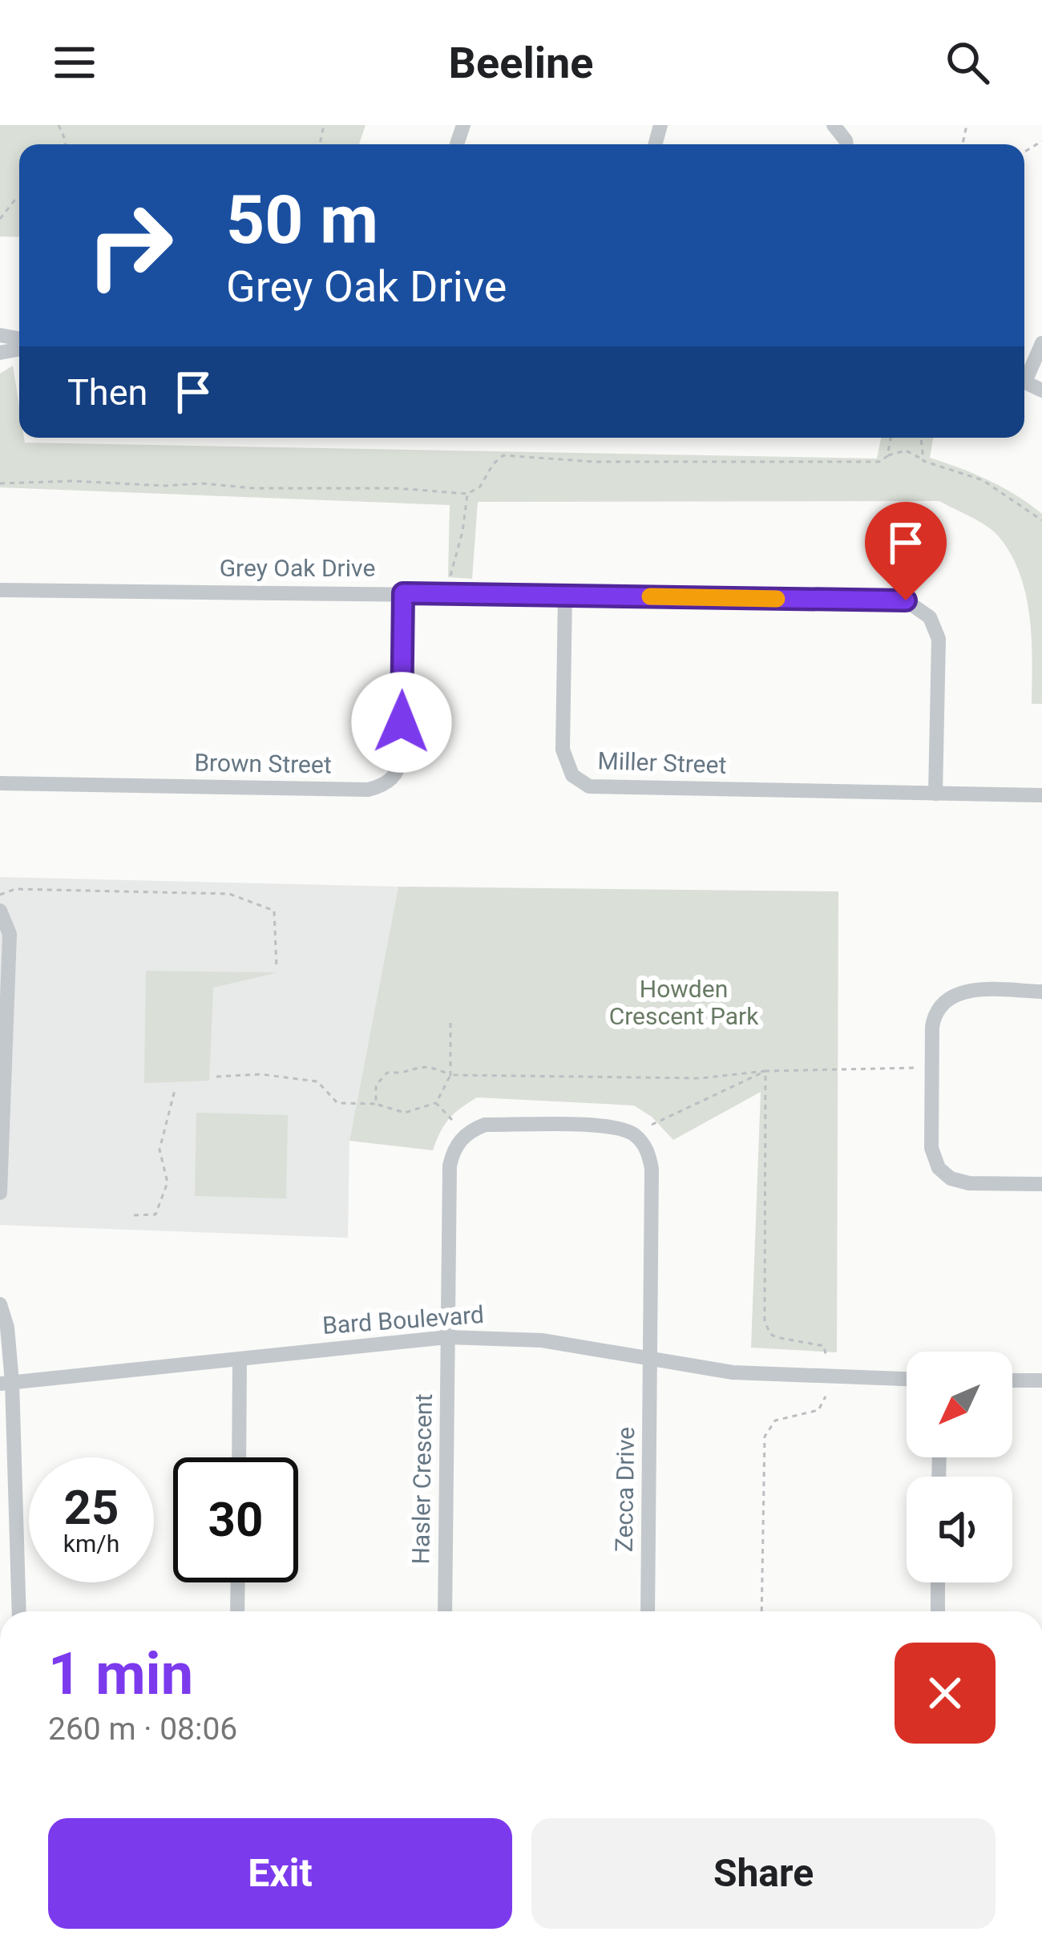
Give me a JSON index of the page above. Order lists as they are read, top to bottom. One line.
{"streets":{"street":["Grey Oak Drive","Miller Street","Brown Street","Bard Boulevard","Hasler Crescent","Zecca Drive"]},"crossings":[["Grey Oak Drive","Miller Street"],["Grey Oak Drive","Brown Street"],["Bard Boulevard","Hasler Crescent"],["Bard Boulevard","Zecca Drive"],["Hasler Crescent","Zecca Drive"]],"parks":["Howden Crescent Park"],"north":"bottom left","page":{"header":"Beeline","turn":["50 m","Grey Oak Drive"],"then":"Then","speed":"25 km/h","limit":"30","heading":["1 min","260 m · 08:06"],"buttons":["Exit","Share"]}}
